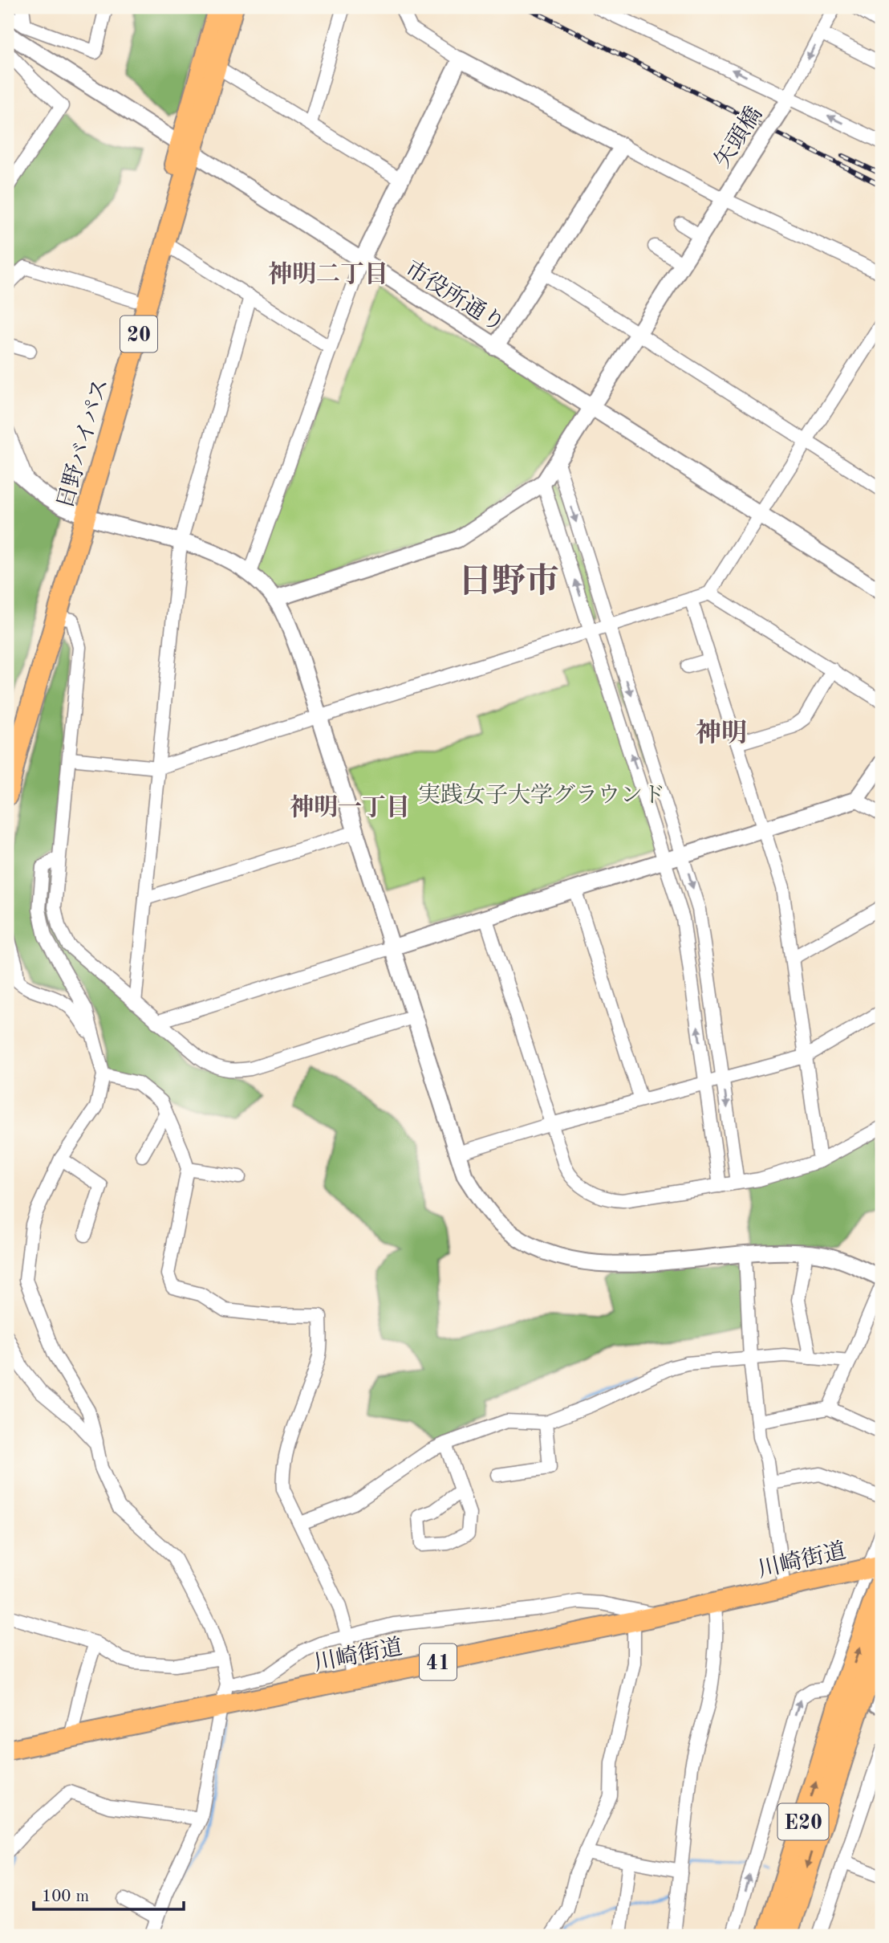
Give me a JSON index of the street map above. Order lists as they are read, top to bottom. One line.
{"streets":{"highway":["E20"],"main road":["20","日野バイパス","川崎街道","41"],"street":["矢頭橋","市役所通り"]},"crossings":[["矢頭橋","市役所通り"],["市役所通り","日野バイパス"],["川崎街道","E20"]],"districts":["神明二丁目","日野市","神明","神明一丁目"],"parks":["実践女子大学グラウンド"],"scale_bar":"100 m"}
